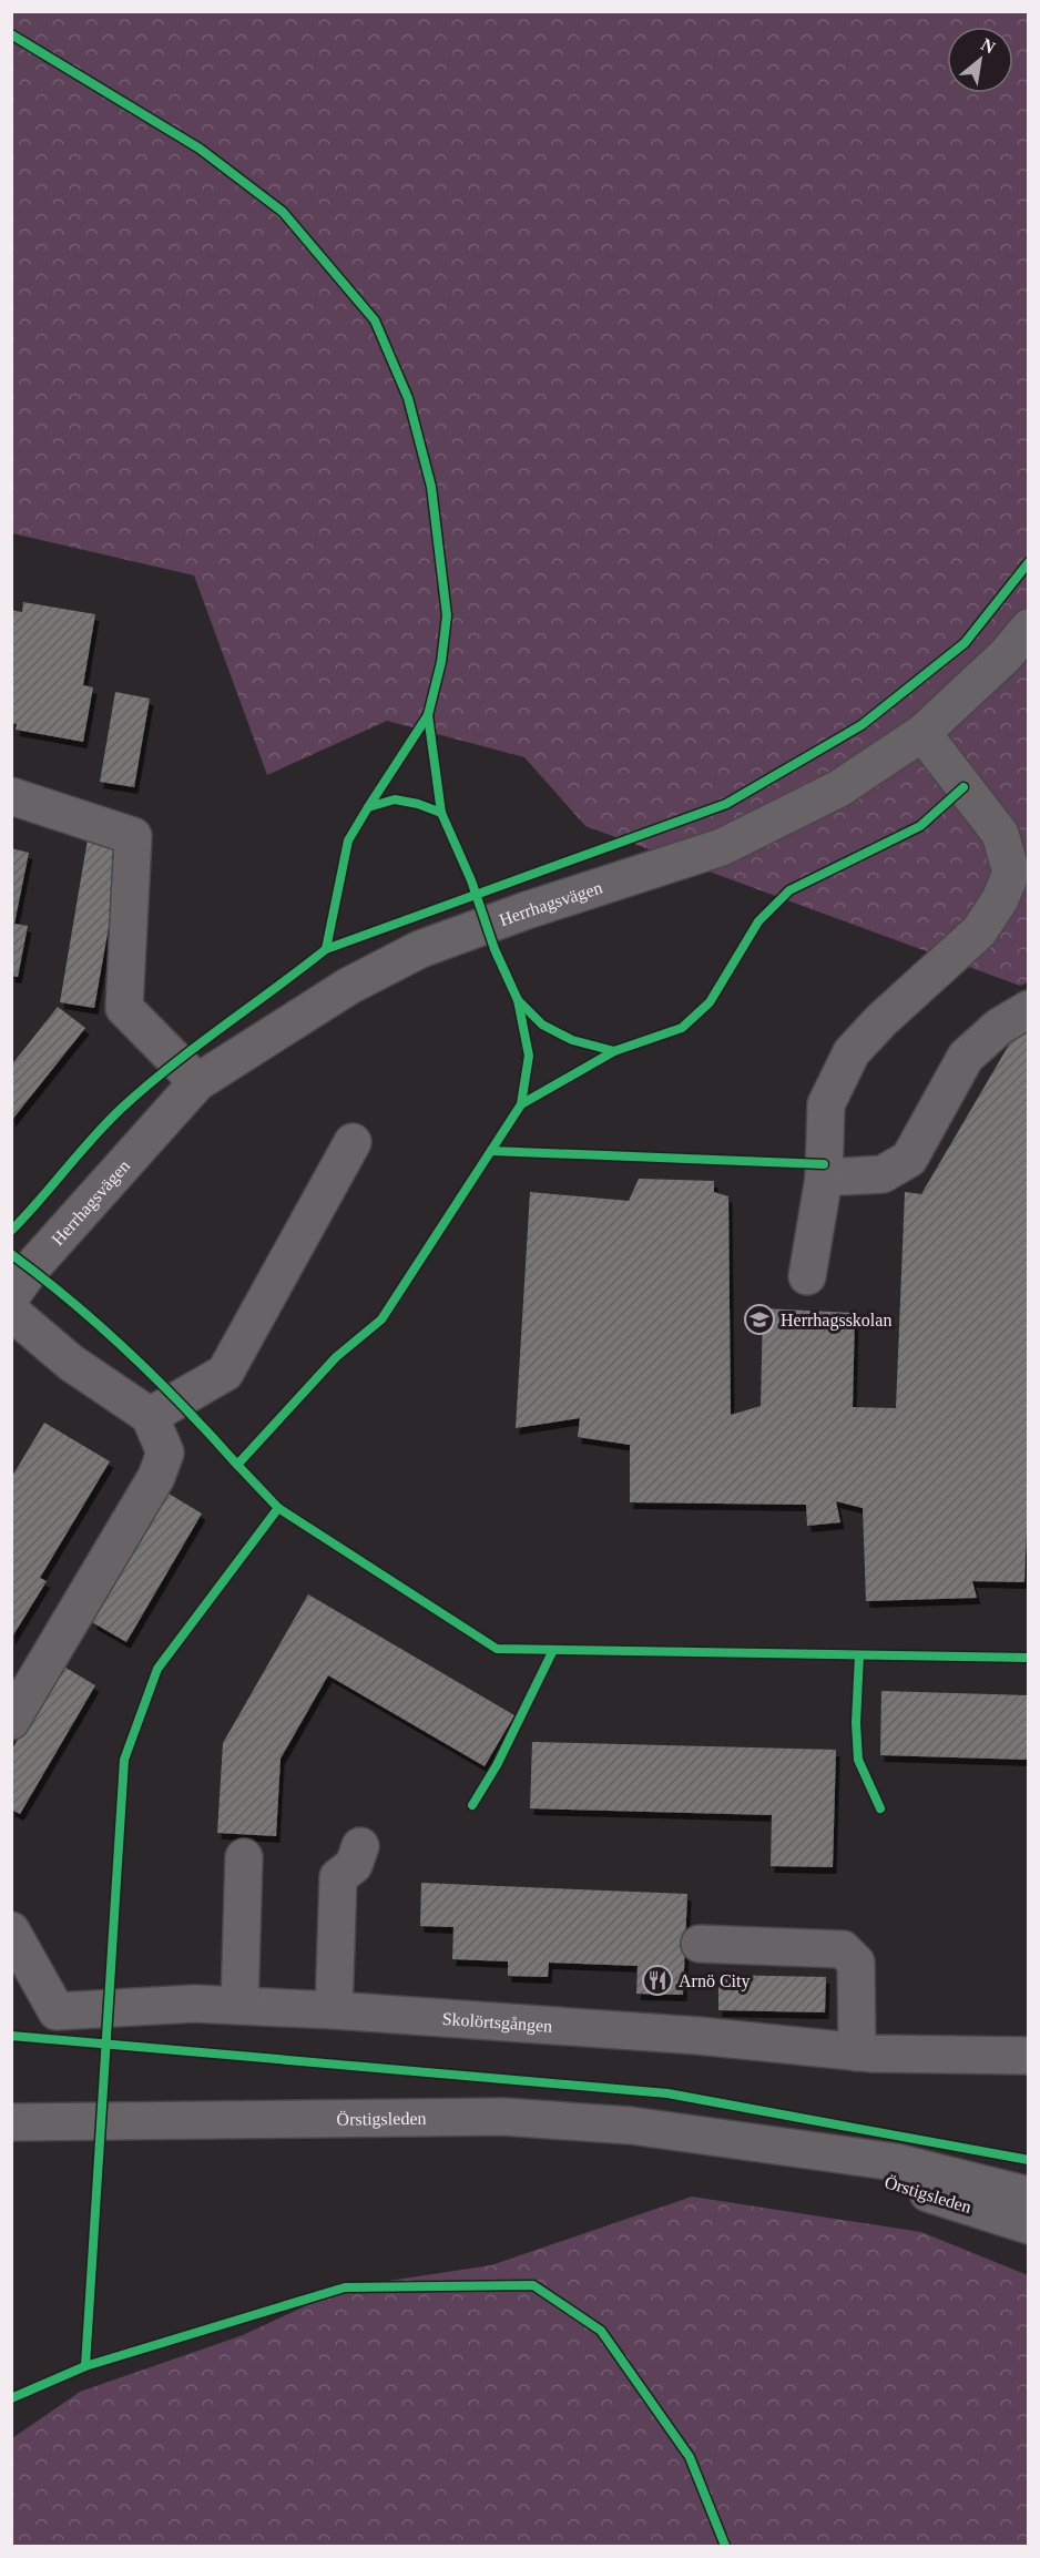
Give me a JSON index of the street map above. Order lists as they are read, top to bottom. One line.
{"streets":{"street":["Herrhagsvägen","Skolörtsgången","Örstigsleden"]},"places":{"school or university":["Herrhagsskolan"],"restaurant":["Arnö City"]},"north":"top right"}
